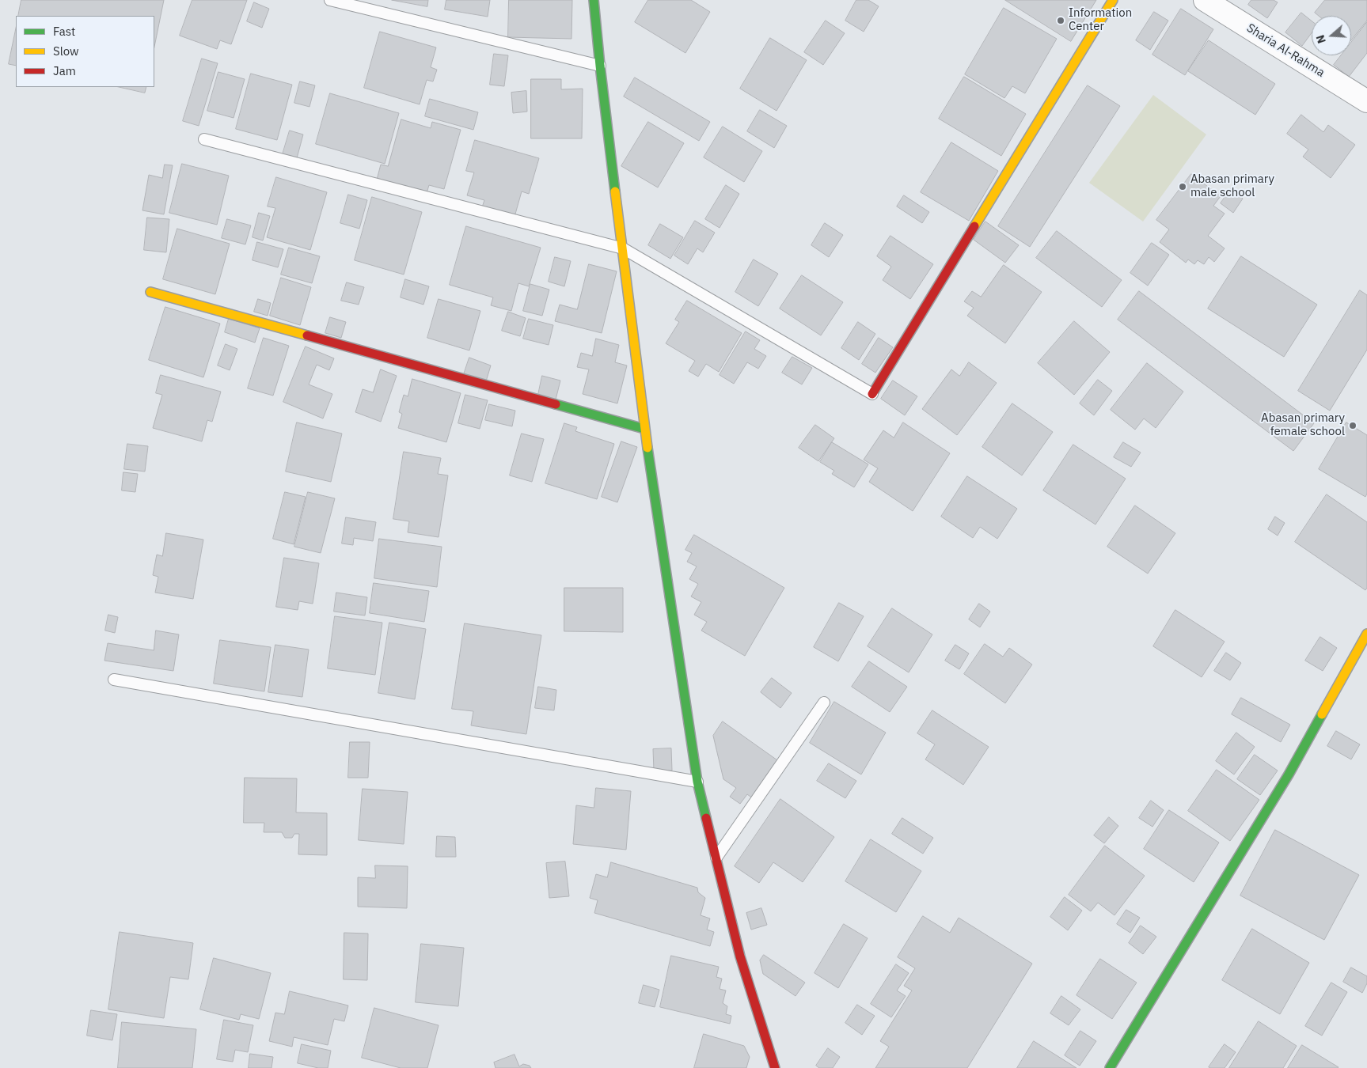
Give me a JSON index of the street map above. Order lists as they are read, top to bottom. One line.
{"streets":{"street":["Sharia Al-Rahma"]},"places":["Information Center","Abasan primary male school","Abasan primary female school"],"legend":["Fast","Slow","Jam"],"north":"left"}
